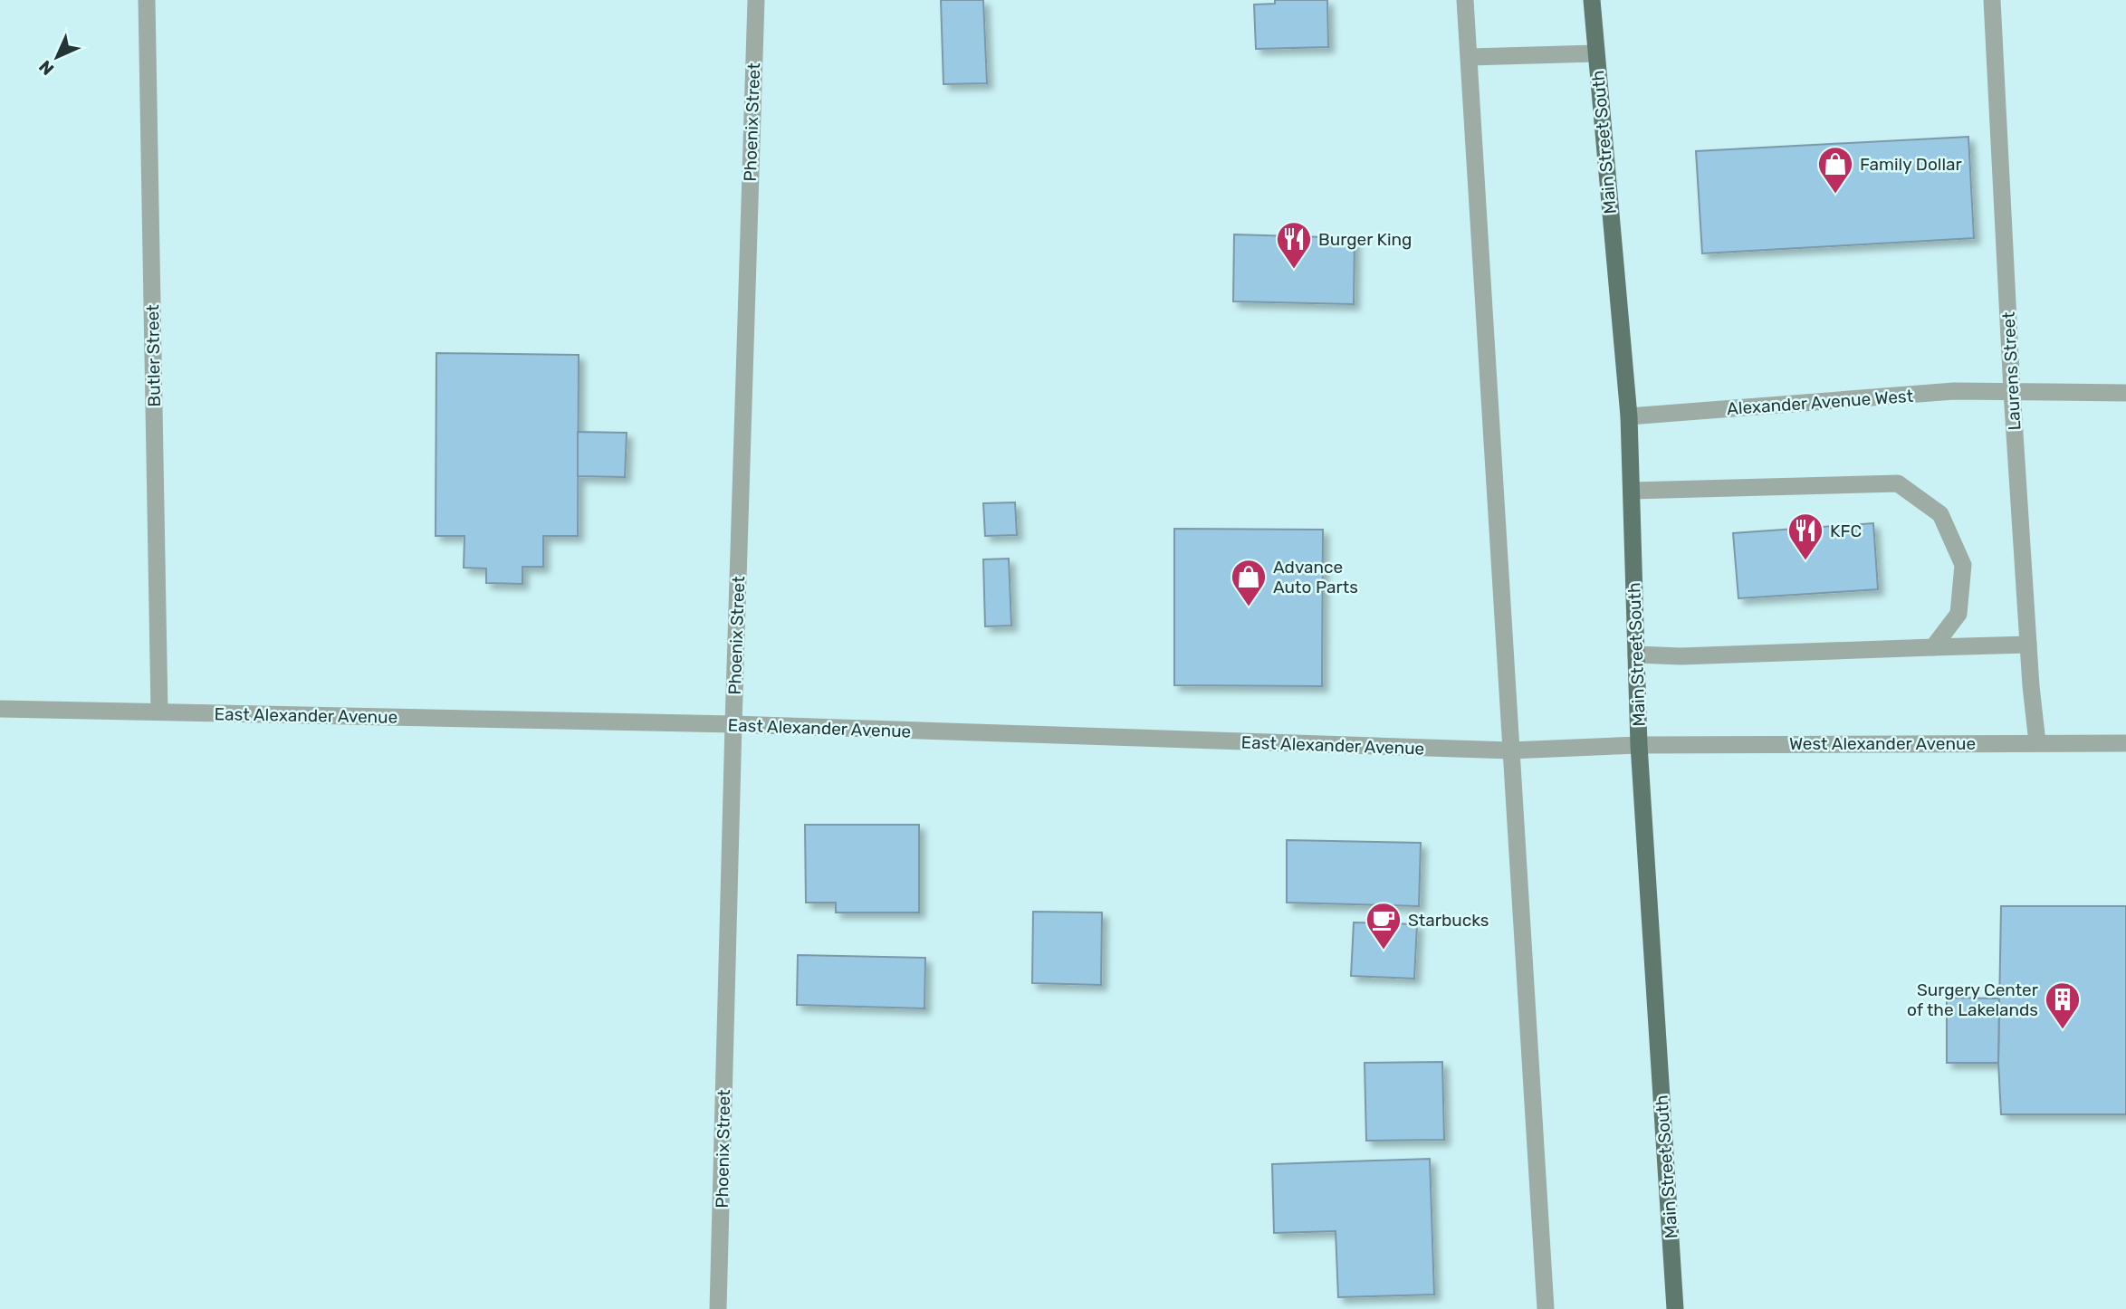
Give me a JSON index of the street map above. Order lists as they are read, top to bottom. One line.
{"streets":{"main road":["Main Street South"],"street":["Phoenix Street","Butler Street","Laurens Street","Alexander Avenue West","East Alexander Avenue","West Alexander Avenue"]},"crossings":[["Phoenix Street","East Alexander Avenue"],["Main Street South","Alexander Avenue West"],["Main Street South","East Alexander Avenue"],["Main Street South","West Alexander Avenue"],["Butler Street","East Alexander Avenue"],["Laurens Street","Alexander Avenue West"],["Laurens Street","West Alexander Avenue"],["East Alexander Avenue","West Alexander Avenue"]],"places":{"shop":["Family Dollar","Advance Auto Parts"],"restaurant":["Burger King","KFC"],"cafe":["Starbucks"],"building":["Surgery Center of the Lakelands"]},"north":"bottom left"}
